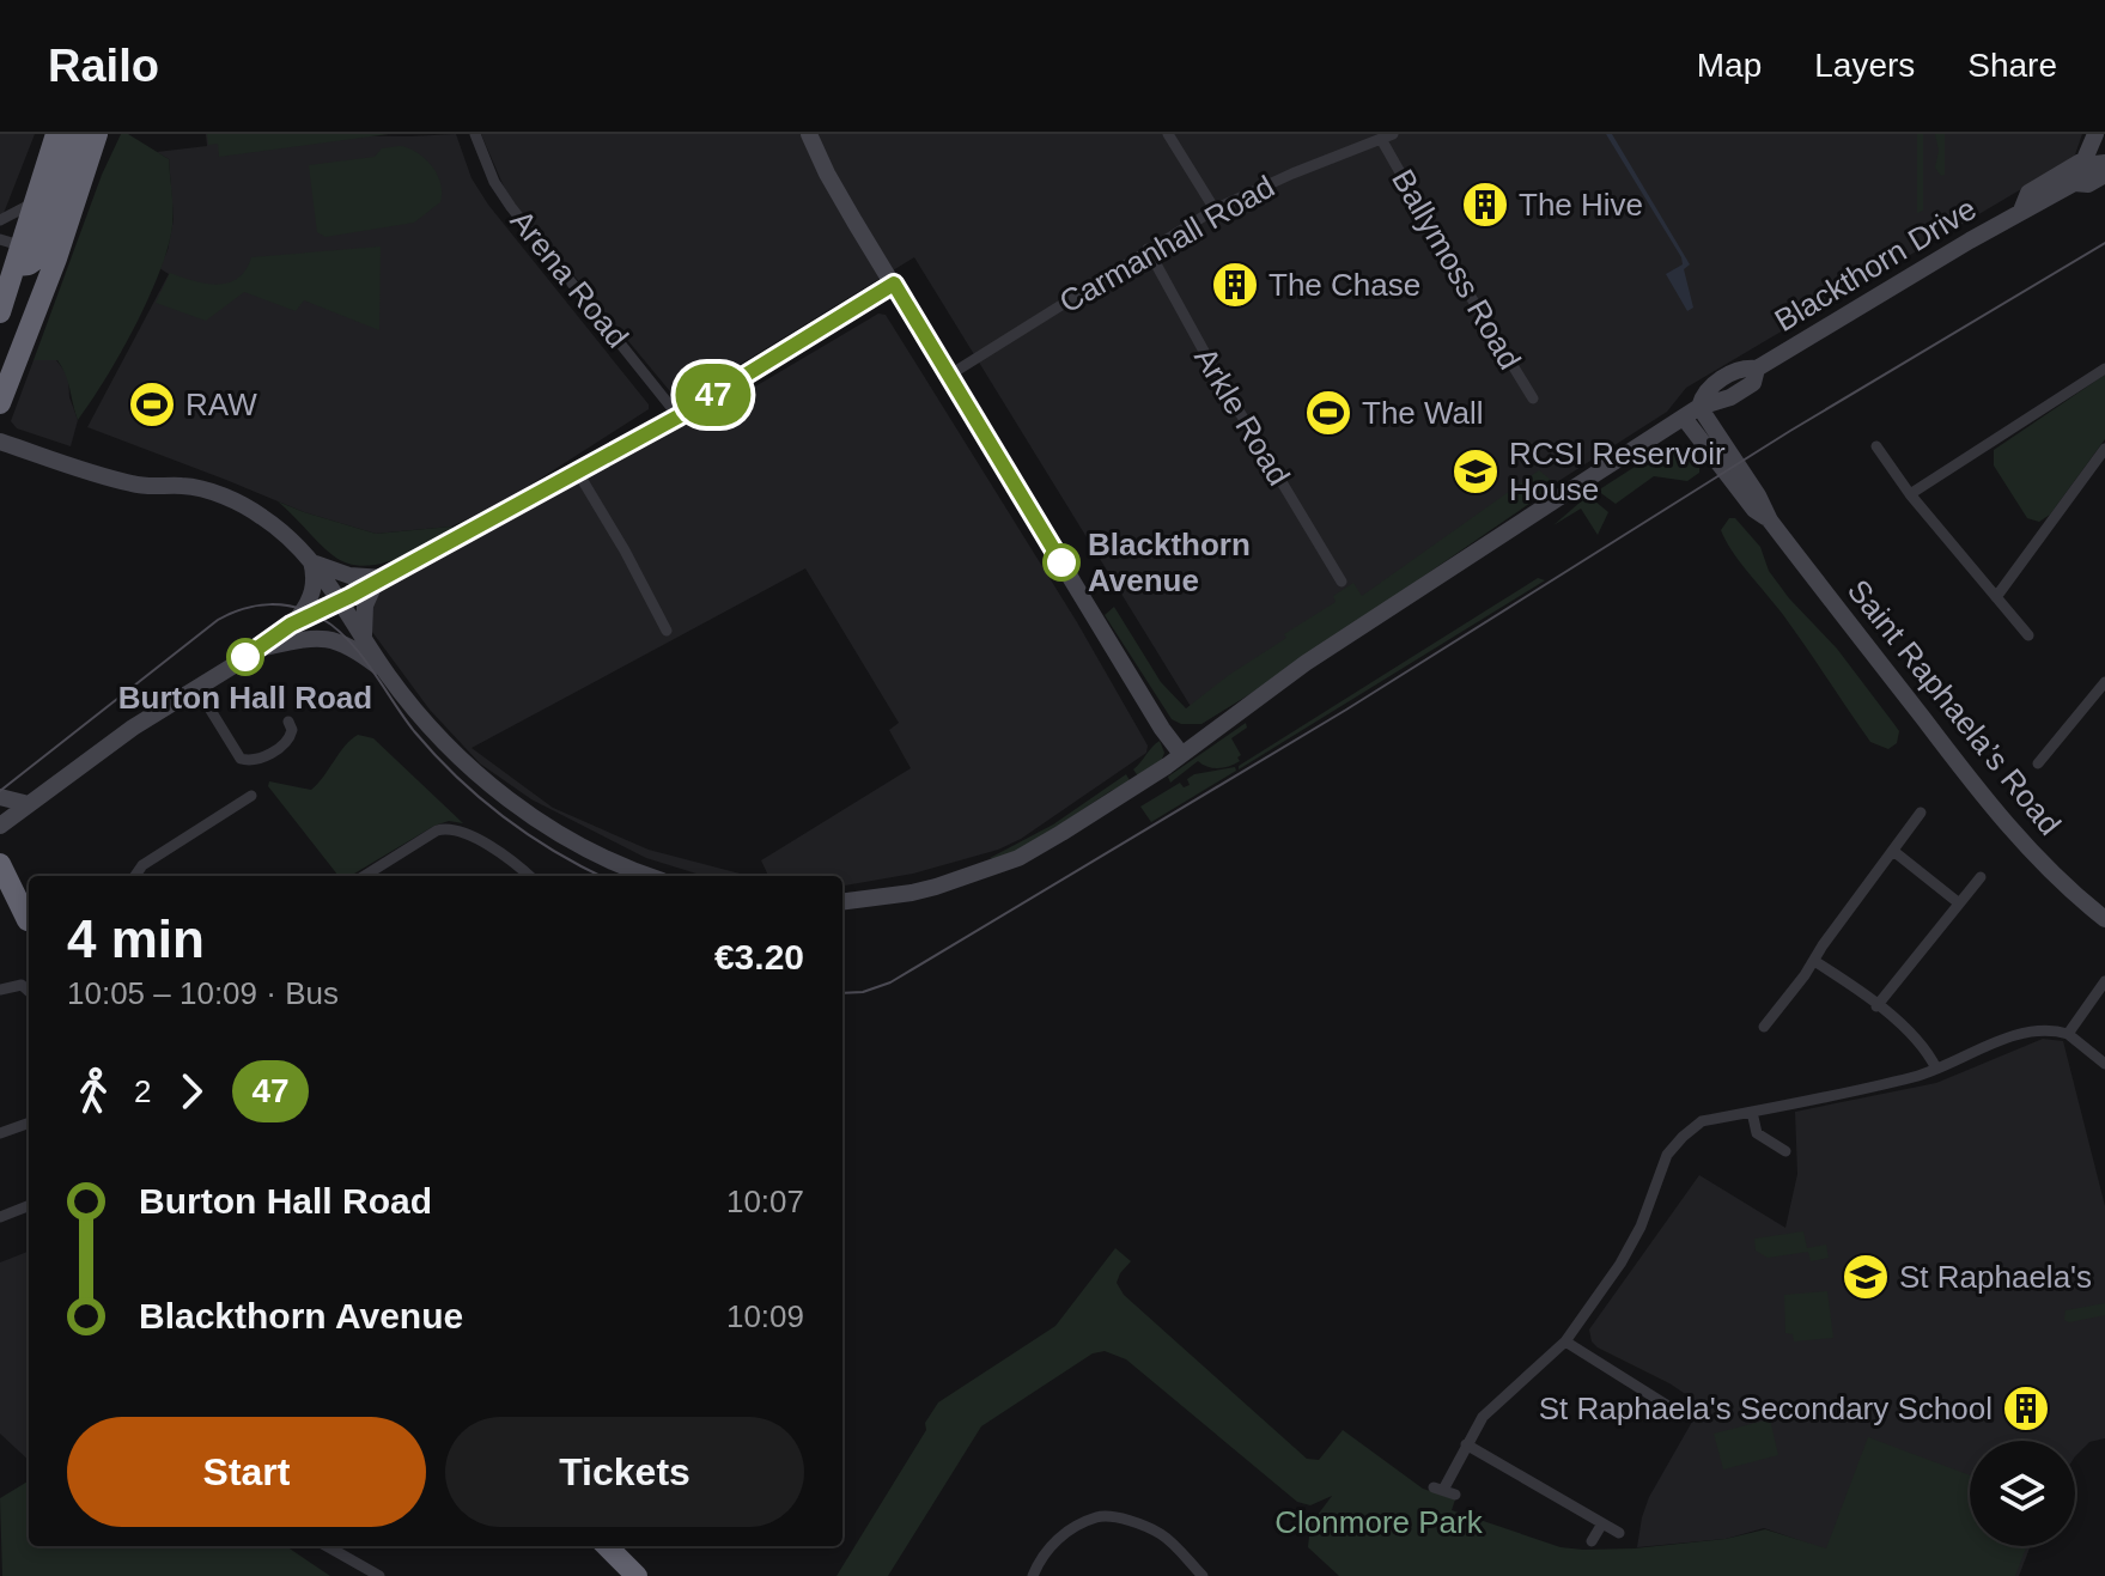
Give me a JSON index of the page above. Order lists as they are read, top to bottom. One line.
{"streets":{"street":["Carmanhall Road","Blackthorn Drive","Ballymoss Road","Arena Road","Arkle Road","Saint Raphaela’s Road"]},"crossings":[["Carmanhall Road","Ballymoss Road"],["Carmanhall Road","Arkle Road"],["Blackthorn Drive","Saint Raphaela’s Road"]],"parks":["Clonmore Park"],"places":{"building":["The Hive","The Chase","St Raphaela's Secondary School"],"sports":["RAW","The Wall"],"school or university":["RCSI Reservoir House","St Raphaela's"],"other":["Blackthorn Avenue","Burton Hall Road"]},"lines":["bus line 47"],"page":{"header":"Railo","nav":["Map","Layers","Share"],"on_map":"47","heading":["4 min","10:05 – 10:09 · Bus","€3.20"],"legs":["2","47"],"list":[{"name":"Burton Hall Road","value":"10:07"},{"name":"Blackthorn Avenue","value":"10:09"}],"buttons":["Start","Tickets"]}}
